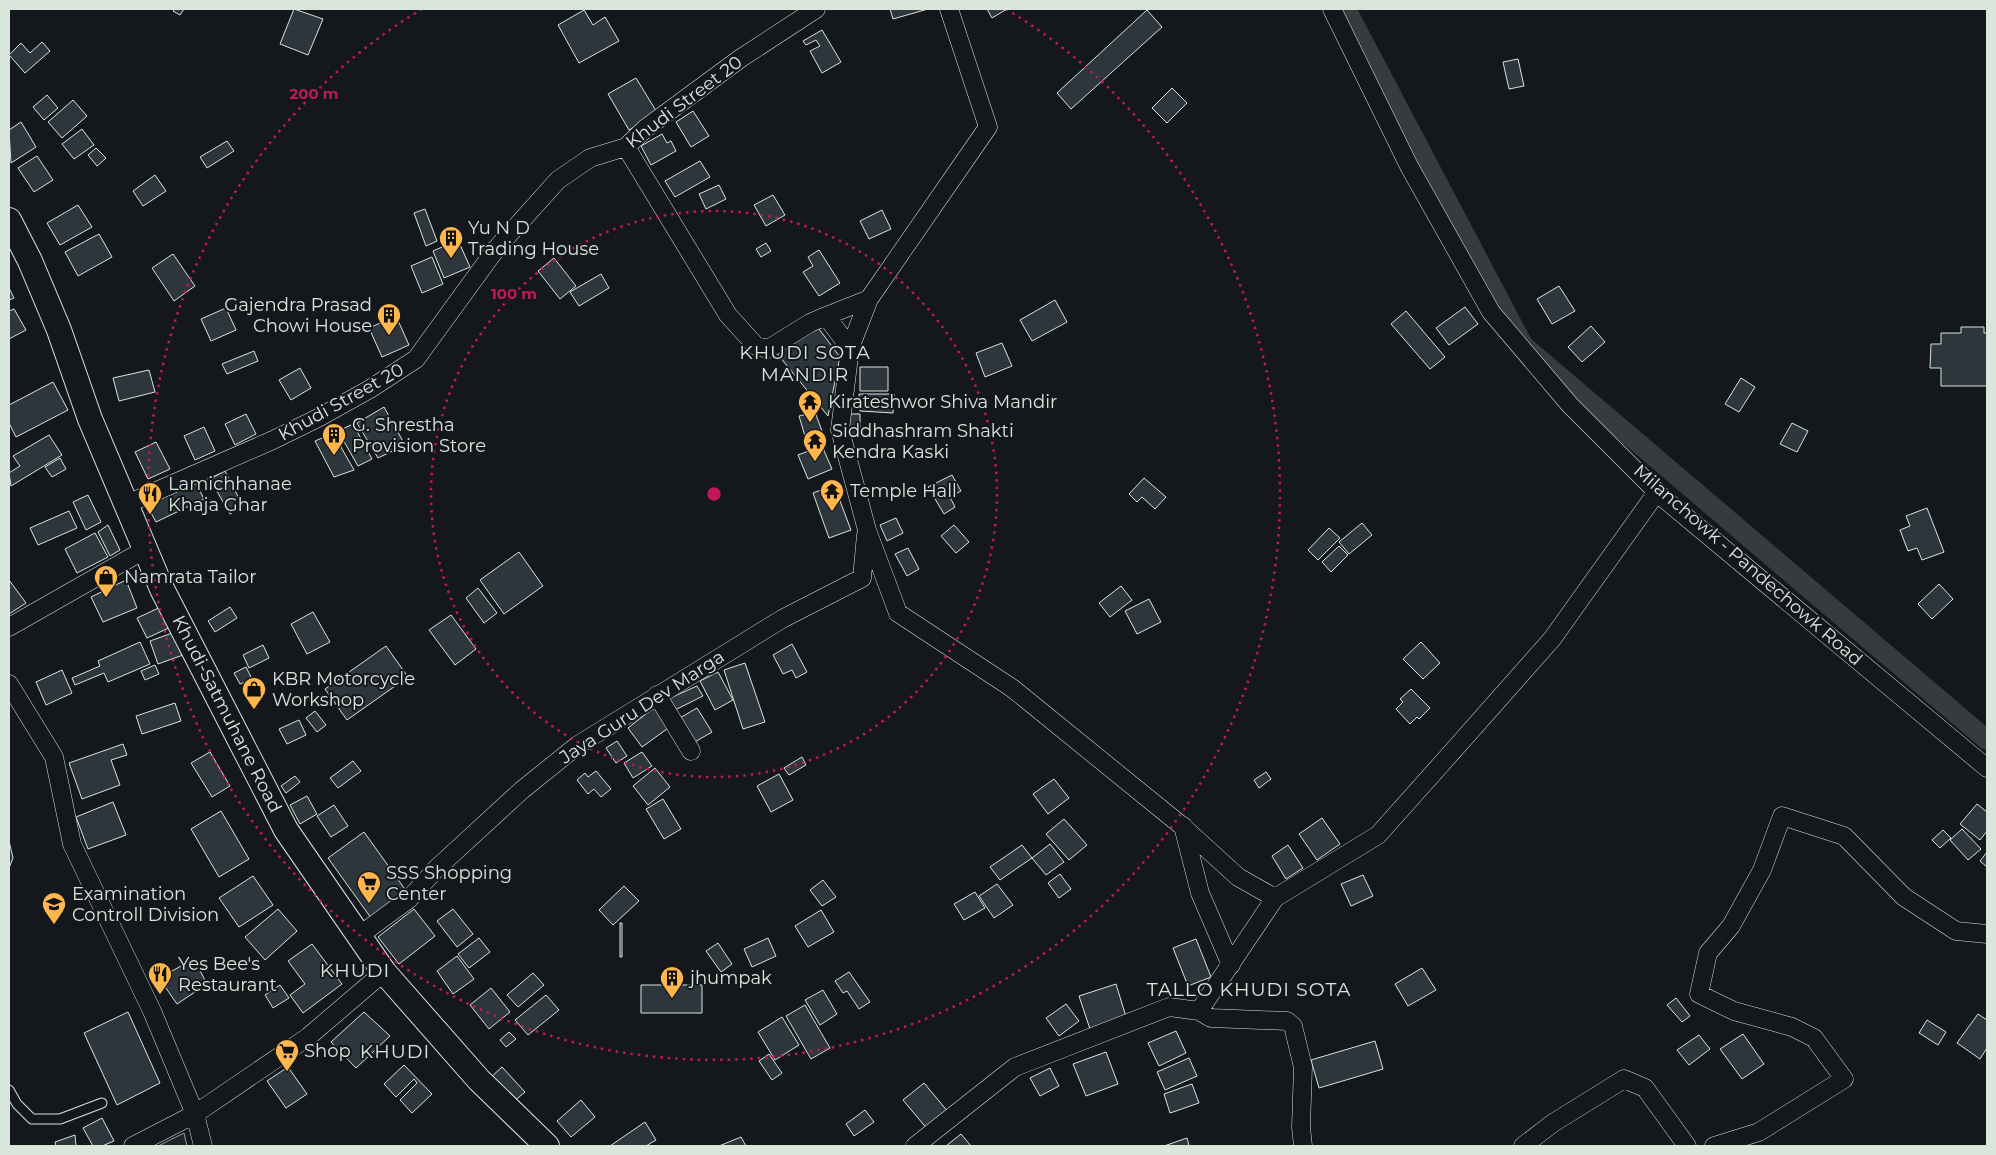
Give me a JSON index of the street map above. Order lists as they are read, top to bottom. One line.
{"streets":{"main road":["Khudi-Satmuhane Road"],"street":["Khudi Street 20","Milanchowk - Pandechowk Road","Jaya Guru Dev Marga"]},"crossings":[["Khudi Street 20","Khudi-Satmuhane Road"],["Jaya Guru Dev Marga","Khudi-Satmuhane Road"]],"districts":["KHUDI SOTA MANDIR","KHUDI","TALLO KHUDI SOTA","KHUDI"],"places":{"building":["Yu N D Trading House","Gajendra Prasad Chowi House","G. Shrestha Provision Store","jhumpak"],"temple":["Kirateshwor Shiva Mandir","Siddhashram Shakti Kendra Kaski","Temple Hall"],"restaurant":["Lamichhanae Khaja Ghar","Yes Bee's Restaurant"],"shop":["Namrata Tailor","KBR Motorcycle Workshop"],"supermarket":["SSS Shopping Center","Shop"],"school or university":["Examination Controll Division"]},"rings":["200 m","100 m"]}
